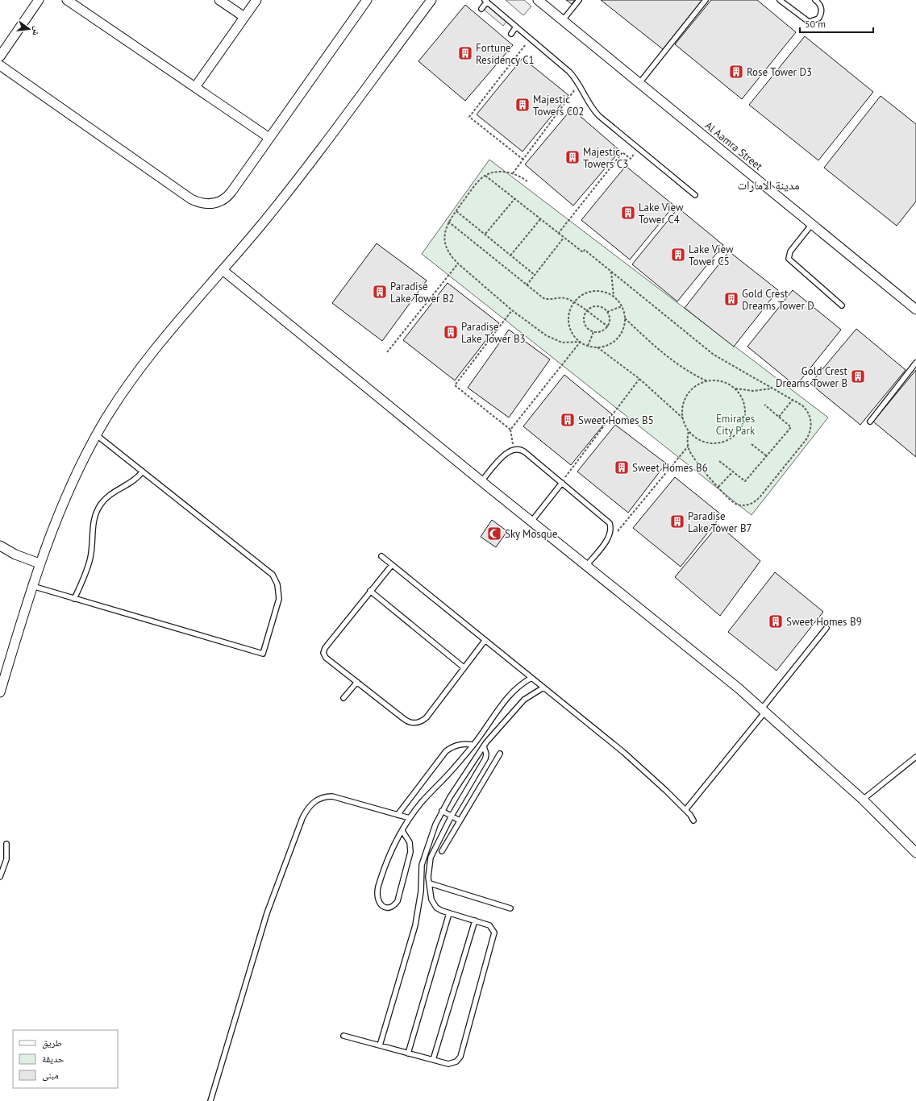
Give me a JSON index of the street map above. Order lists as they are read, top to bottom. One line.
{"streets":{"street":["Al Aamra Street"]},"districts":["مدينة الامارات"],"parks":["Emirates City Park"],"places":{"building":["Fortune Residency C1","Rose Tower D3","Majestic Towers C02","Majestic Towers C3","Lake View Tower C4","Lake View Tower C5","Paradise Lake Tower B2","Gold Crest Dreams Tower D","Paradise Lake Tower B3","Gold Crest Dreams Tower B","Sweet Homes B5","Sweet Homes B6","Paradise Lake Tower B7","Sweet Homes B9"],"mosque":["Sky Mosque"]},"legend":["طريق","حديقة","مبنى"],"scale_bar":"50 m","north":"right"}
